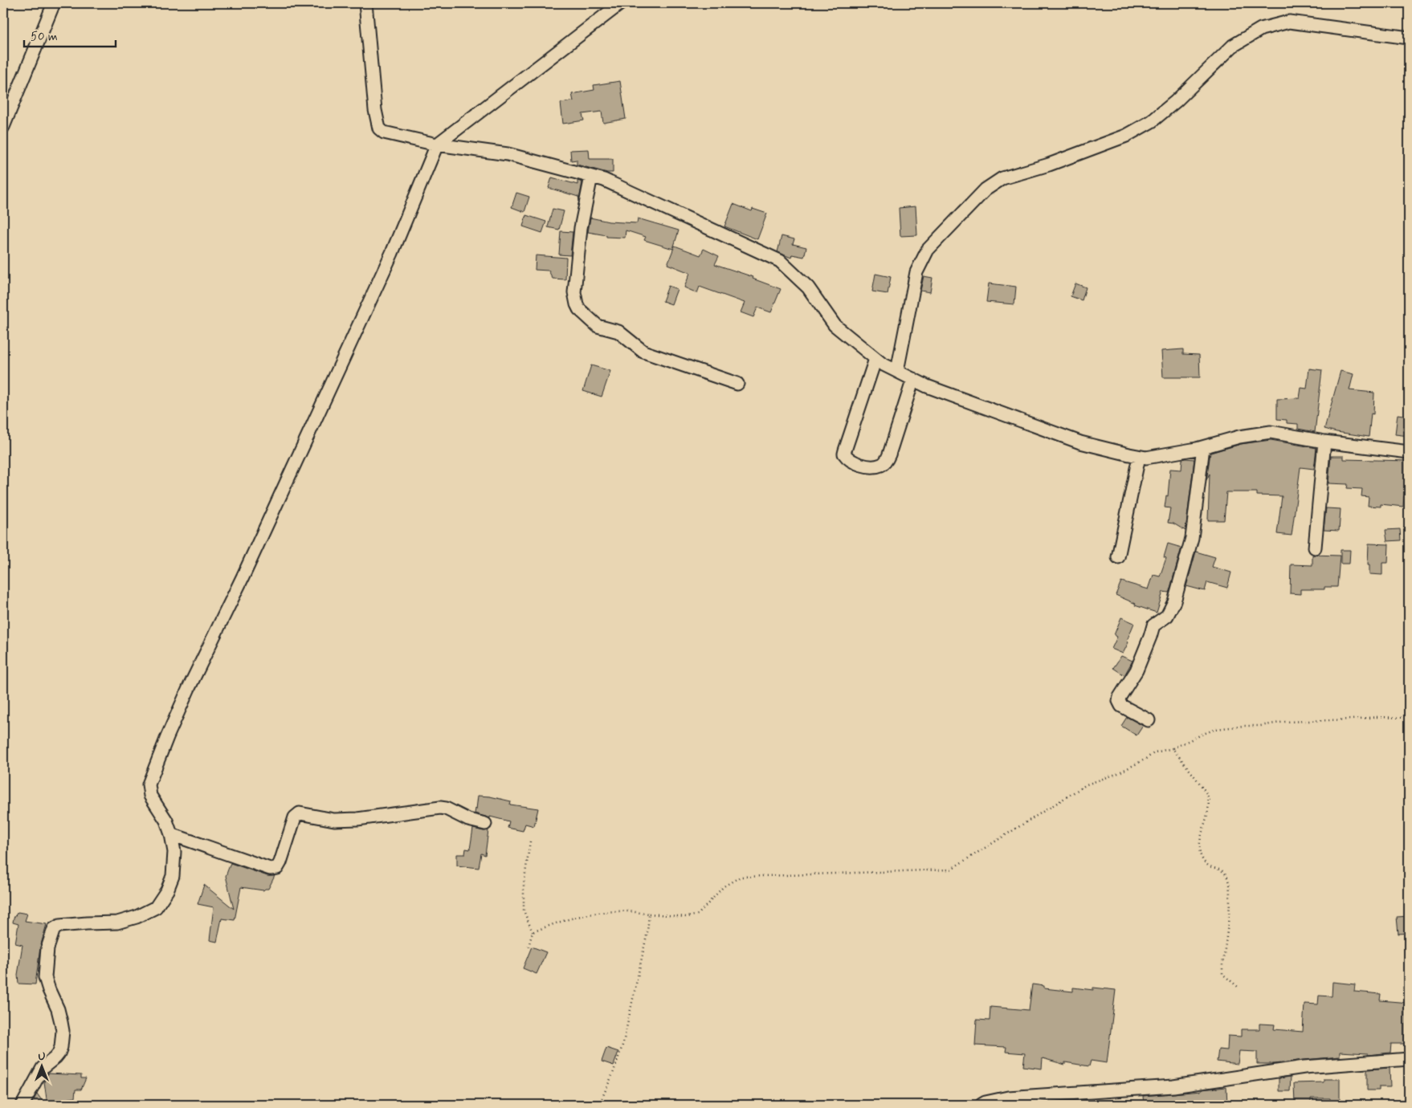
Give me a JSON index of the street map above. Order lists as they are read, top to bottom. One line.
{"scale_bar":"50 m","north":"top"}
